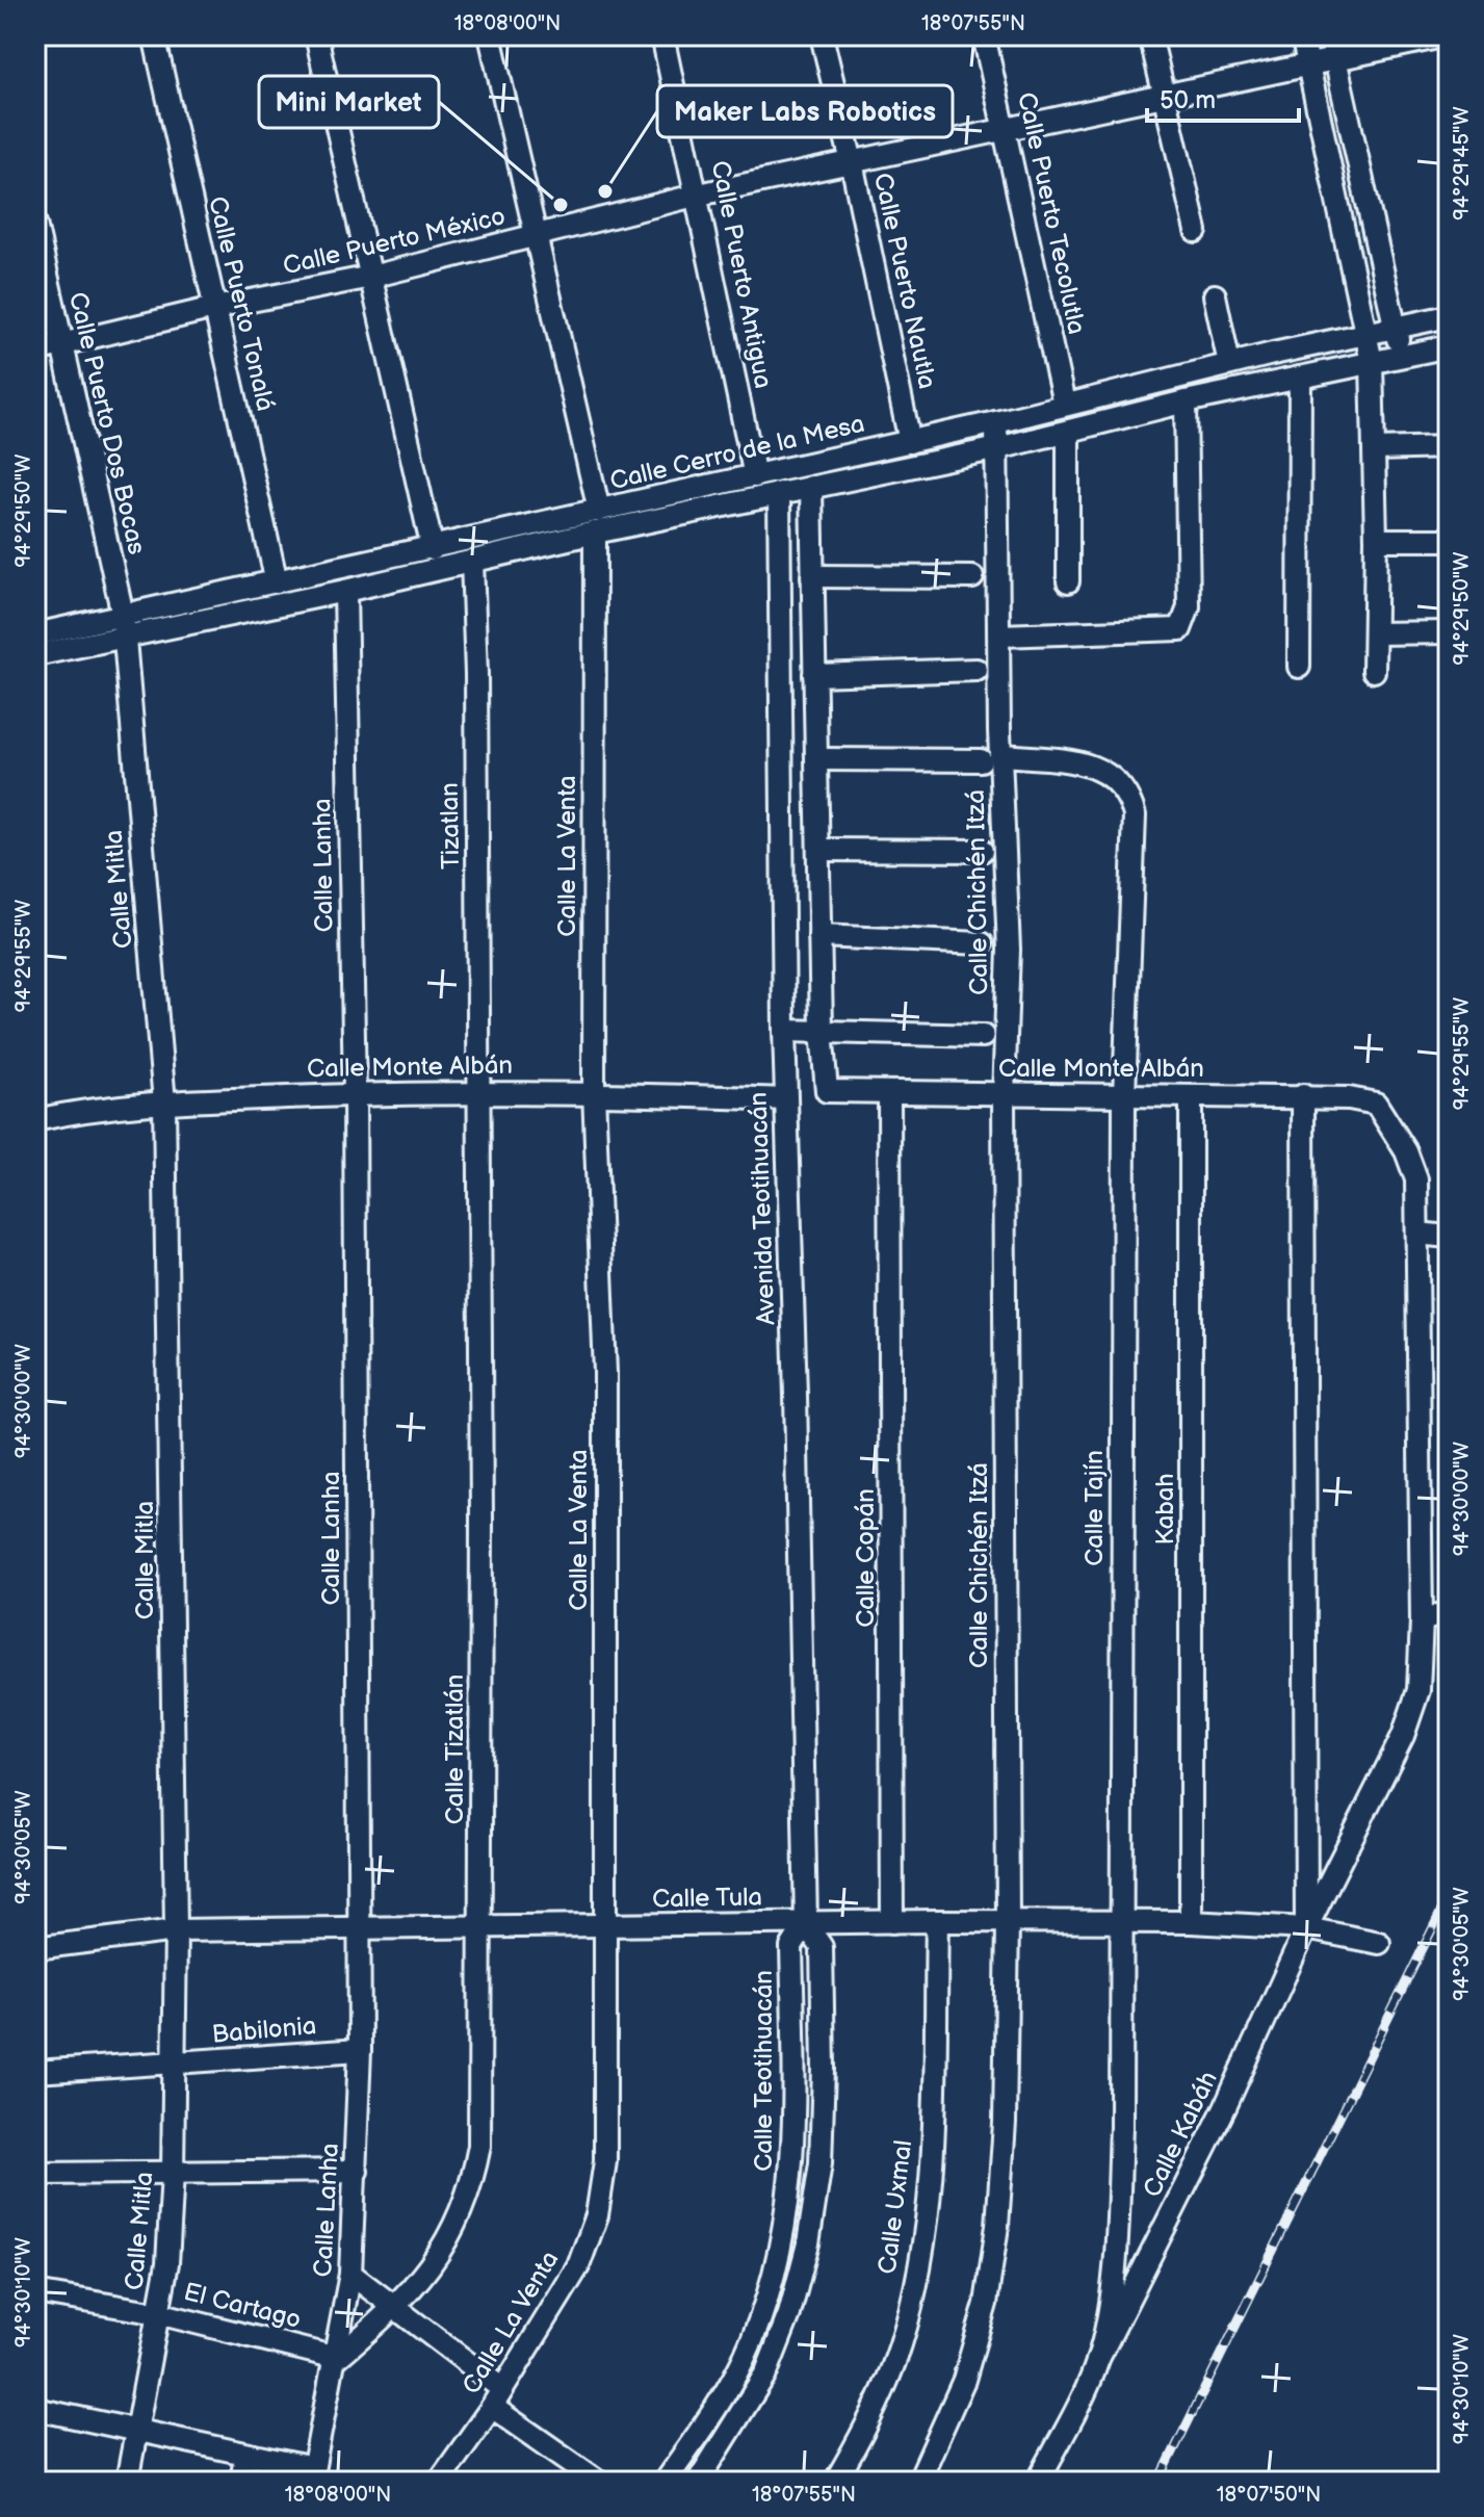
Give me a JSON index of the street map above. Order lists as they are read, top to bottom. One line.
{"streets":{"street":["Calle Puerto Tecolutla","Calle Puerto México","Calle Puerto Antigua","Calle Puerto Nautla","Calle Puerto Tonalá","Calle Puerto Dos Bocas","Calle Cerro de la Mesa","Tizatlan","Calle La Venta","Calle Lanha","Calle Mitla","Calle Chichén Itzá","Calle Monte Albán","Avenida Teotihuacán","Calle Tajín","Kabah","Calle Copán","Calle Tizatlán","Calle Tula","Babilonia","Calle Teotihuacán","Calle Kabáh","Calle Uxmal","El Cartago"]},"crossings":[["Calle Puerto Tecolutla","Calle Puerto México"],["Calle Puerto Tecolutla","Calle Cerro de la Mesa"],["Calle Puerto México","Calle Puerto Antigua"],["Calle Puerto México","Calle Puerto Nautla"],["Calle Puerto México","Calle Puerto Tonalá"],["Calle Puerto México","Calle Puerto Dos Bocas"],["Calle Puerto México","Calle La Venta"],["Calle Puerto Antigua","Calle Cerro de la Mesa"],["Calle Puerto Nautla","Calle Cerro de la Mesa"],["Calle Puerto Tonalá","Calle Cerro de la Mesa"],["Calle Puerto Dos Bocas","Calle Cerro de la Mesa"],["Calle Puerto Dos Bocas","Calle Mitla"],["Calle Cerro de la Mesa","Tizatlan"],["Calle Cerro de la Mesa","Calle La Venta"],["Calle Cerro de la Mesa","Calle Lanha"],["Calle Cerro de la Mesa","Calle Mitla"],["Calle Cerro de la Mesa","Calle Chichén Itzá"],["Calle Cerro de la Mesa","Avenida Teotihuacán"],["Tizatlan","Calle Monte Albán"],["Tizatlan","Calle Tizatlán"],["Calle La Venta","Calle Monte Albán"],["Calle La Venta","Calle Tula"],["Calle Lanha","Calle Monte Albán"],["Calle Lanha","Calle Tizatlán"],["Calle Lanha","Calle Tula"],["Calle Lanha","Babilonia"],["Calle Lanha","El Cartago"],["Calle Mitla","Calle Monte Albán"],["Calle Mitla","Calle Tula"],["Calle Mitla","Babilonia"],["Calle Mitla","El Cartago"],["Calle Chichén Itzá","Calle Monte Albán"],["Calle Chichén Itzá","Calle Tajín"],["Calle Chichén Itzá","Calle Tula"],["Calle Monte Albán","Avenida Teotihuacán"],["Calle Monte Albán","Calle Tajín"],["Calle Monte Albán","Kabah"],["Calle Monte Albán","Calle Copán"],["Calle Monte Albán","Calle Tizatlán"],["Calle Monte Albán","Calle Kabáh"],["Avenida Teotihuacán","Calle Tula"],["Avenida Teotihuacán","Calle Teotihuacán"],["Calle Tajín","Calle Tula"],["Calle Tajín","Calle Kabáh"],["Kabah","Calle Tula"],["Calle Copán","Calle Tula"],["Calle Tizatlán","Calle Tula"],["Calle Tizatlán","El Cartago"],["Calle Tula","Calle Teotihuacán"],["Calle Tula","Calle Kabáh"],["Calle Tula","Calle Uxmal"]],"places":["Maker Labs Robotics","Mini Market"],"scale_bar":"50 m","coordinates":["18°08'00\"N","18°07'55\"N","94°29'45\"W","94°29'50\"W","94°29'55\"W","94°30'00\"W","94°30'05\"W","94°30'10\"W","18°07'50\"N"]}
